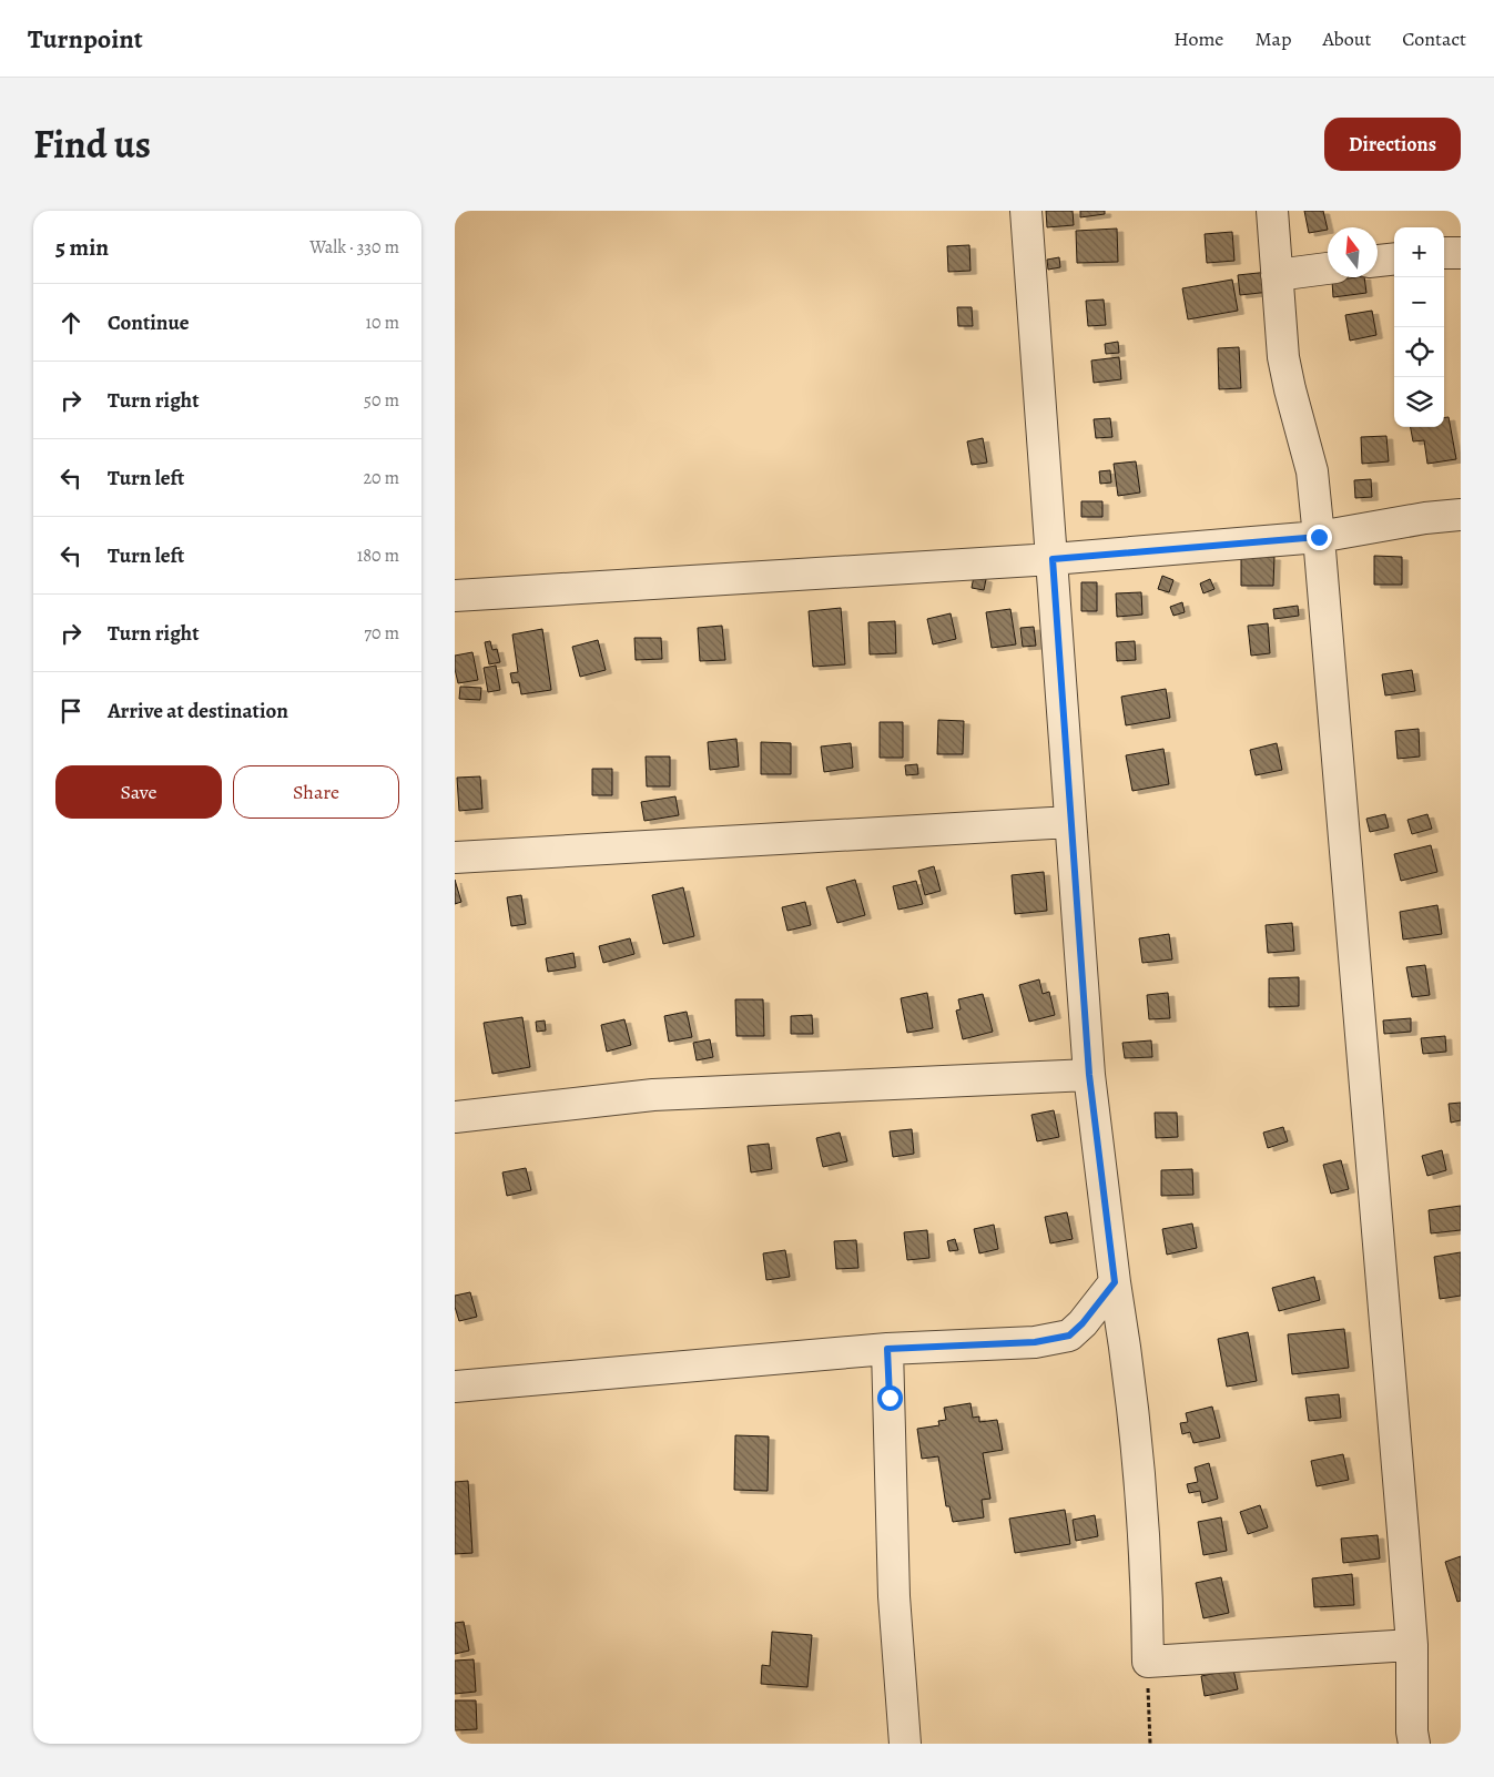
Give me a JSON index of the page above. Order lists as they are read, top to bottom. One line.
{"north":"top","page":{"header":"Turnpoint","nav":["Home","Map","About","Contact"],"title":"Find us","buttons":["Directions",["Save","Share"]],"heading":["5 min","Walk · 330 m"],"map_buttons":["+","−"],"list":[["Continue","10 m"],["Turn right","50 m"],["Turn left","20 m"],["Turn left","180 m"],["Turn right","70 m"],"Arrive at destination"]}}
